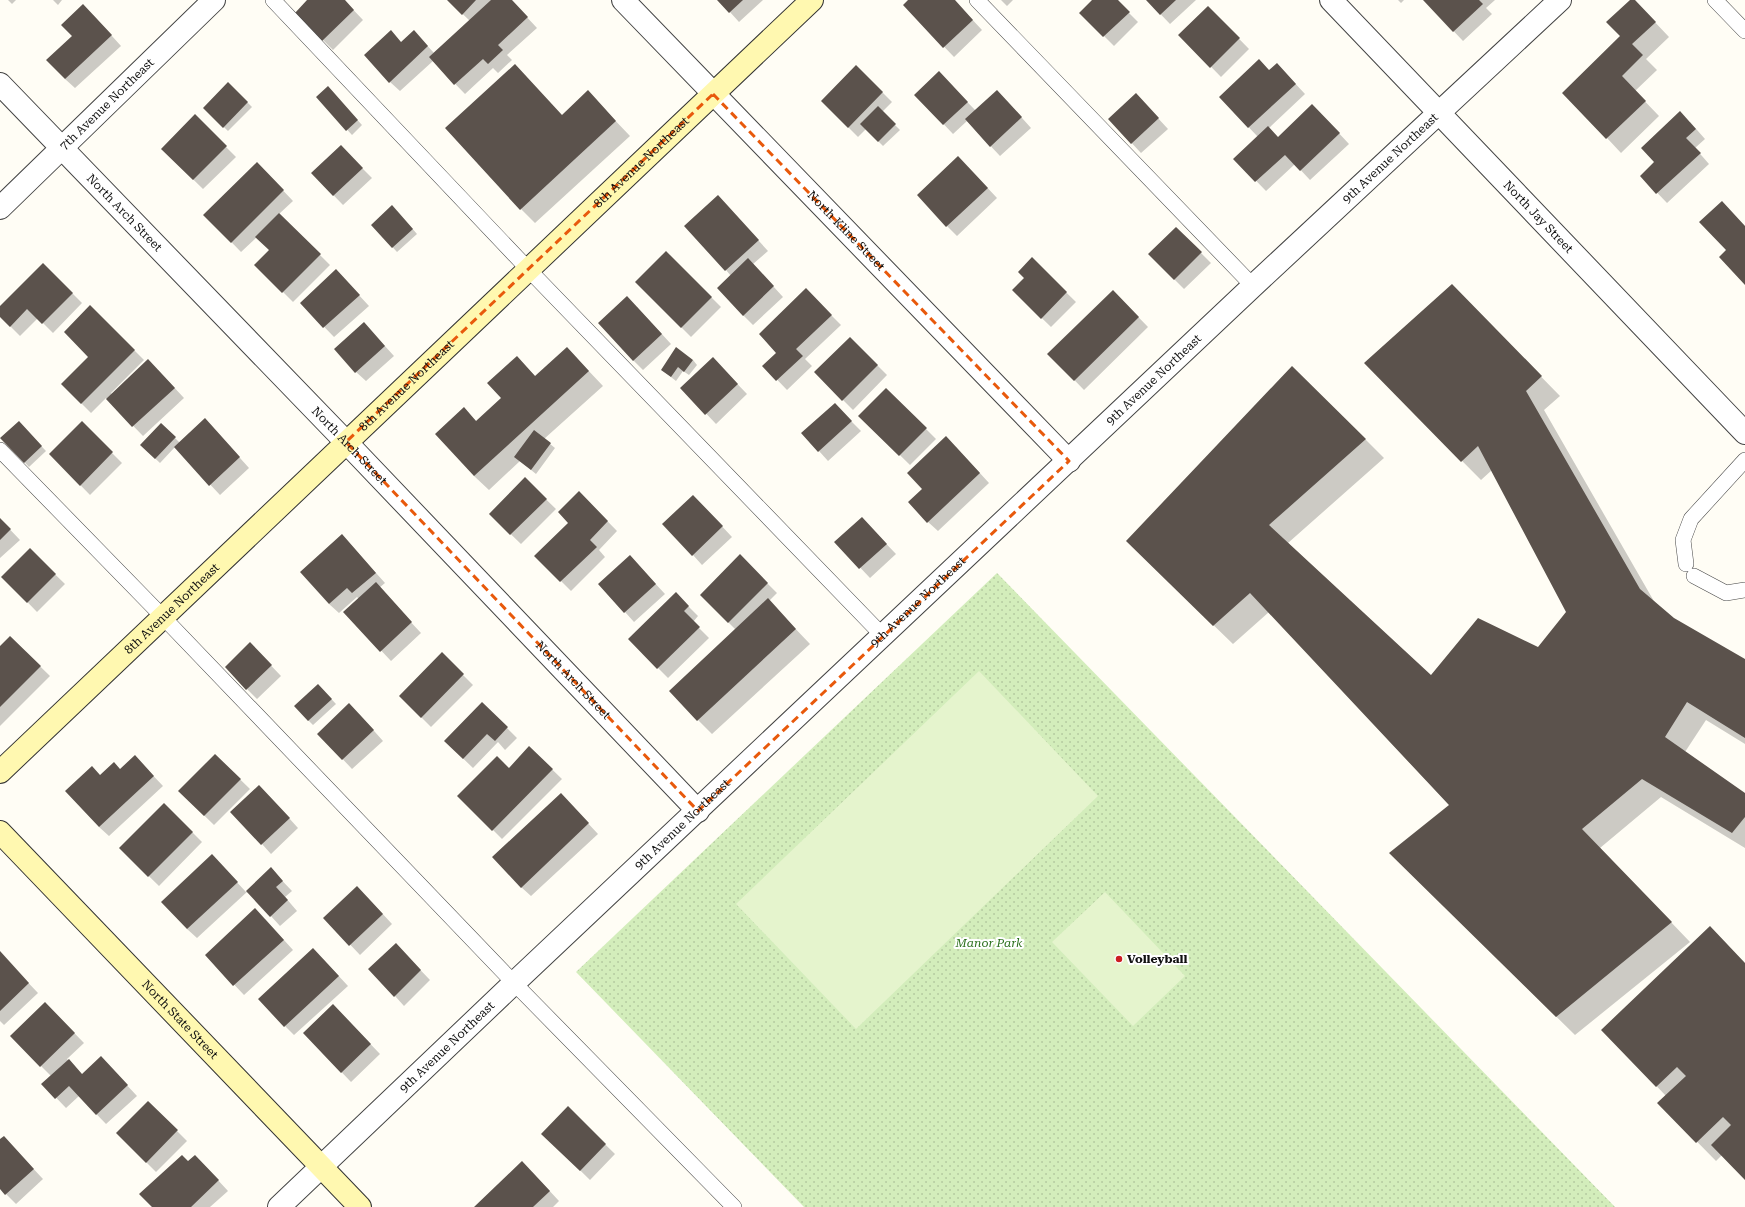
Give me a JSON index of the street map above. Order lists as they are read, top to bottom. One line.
{"streets":{"main road":["8th Avenue Northeast","North State Street"],"street":["7th Avenue Northeast","9th Avenue Northeast","North Arch Street","North Jay Street","North Kline Street"]},"crossings":[["7th Avenue Northeast","North Arch Street"],["9th Avenue Northeast","North Arch Street"],["9th Avenue Northeast","North Jay Street"],["9th Avenue Northeast","North Kline Street"],["9th Avenue Northeast","North State Street"],["8th Avenue Northeast","North Arch Street"],["8th Avenue Northeast","North Kline Street"]],"parks":["Manor Park"],"places":["Volleyball"]}
